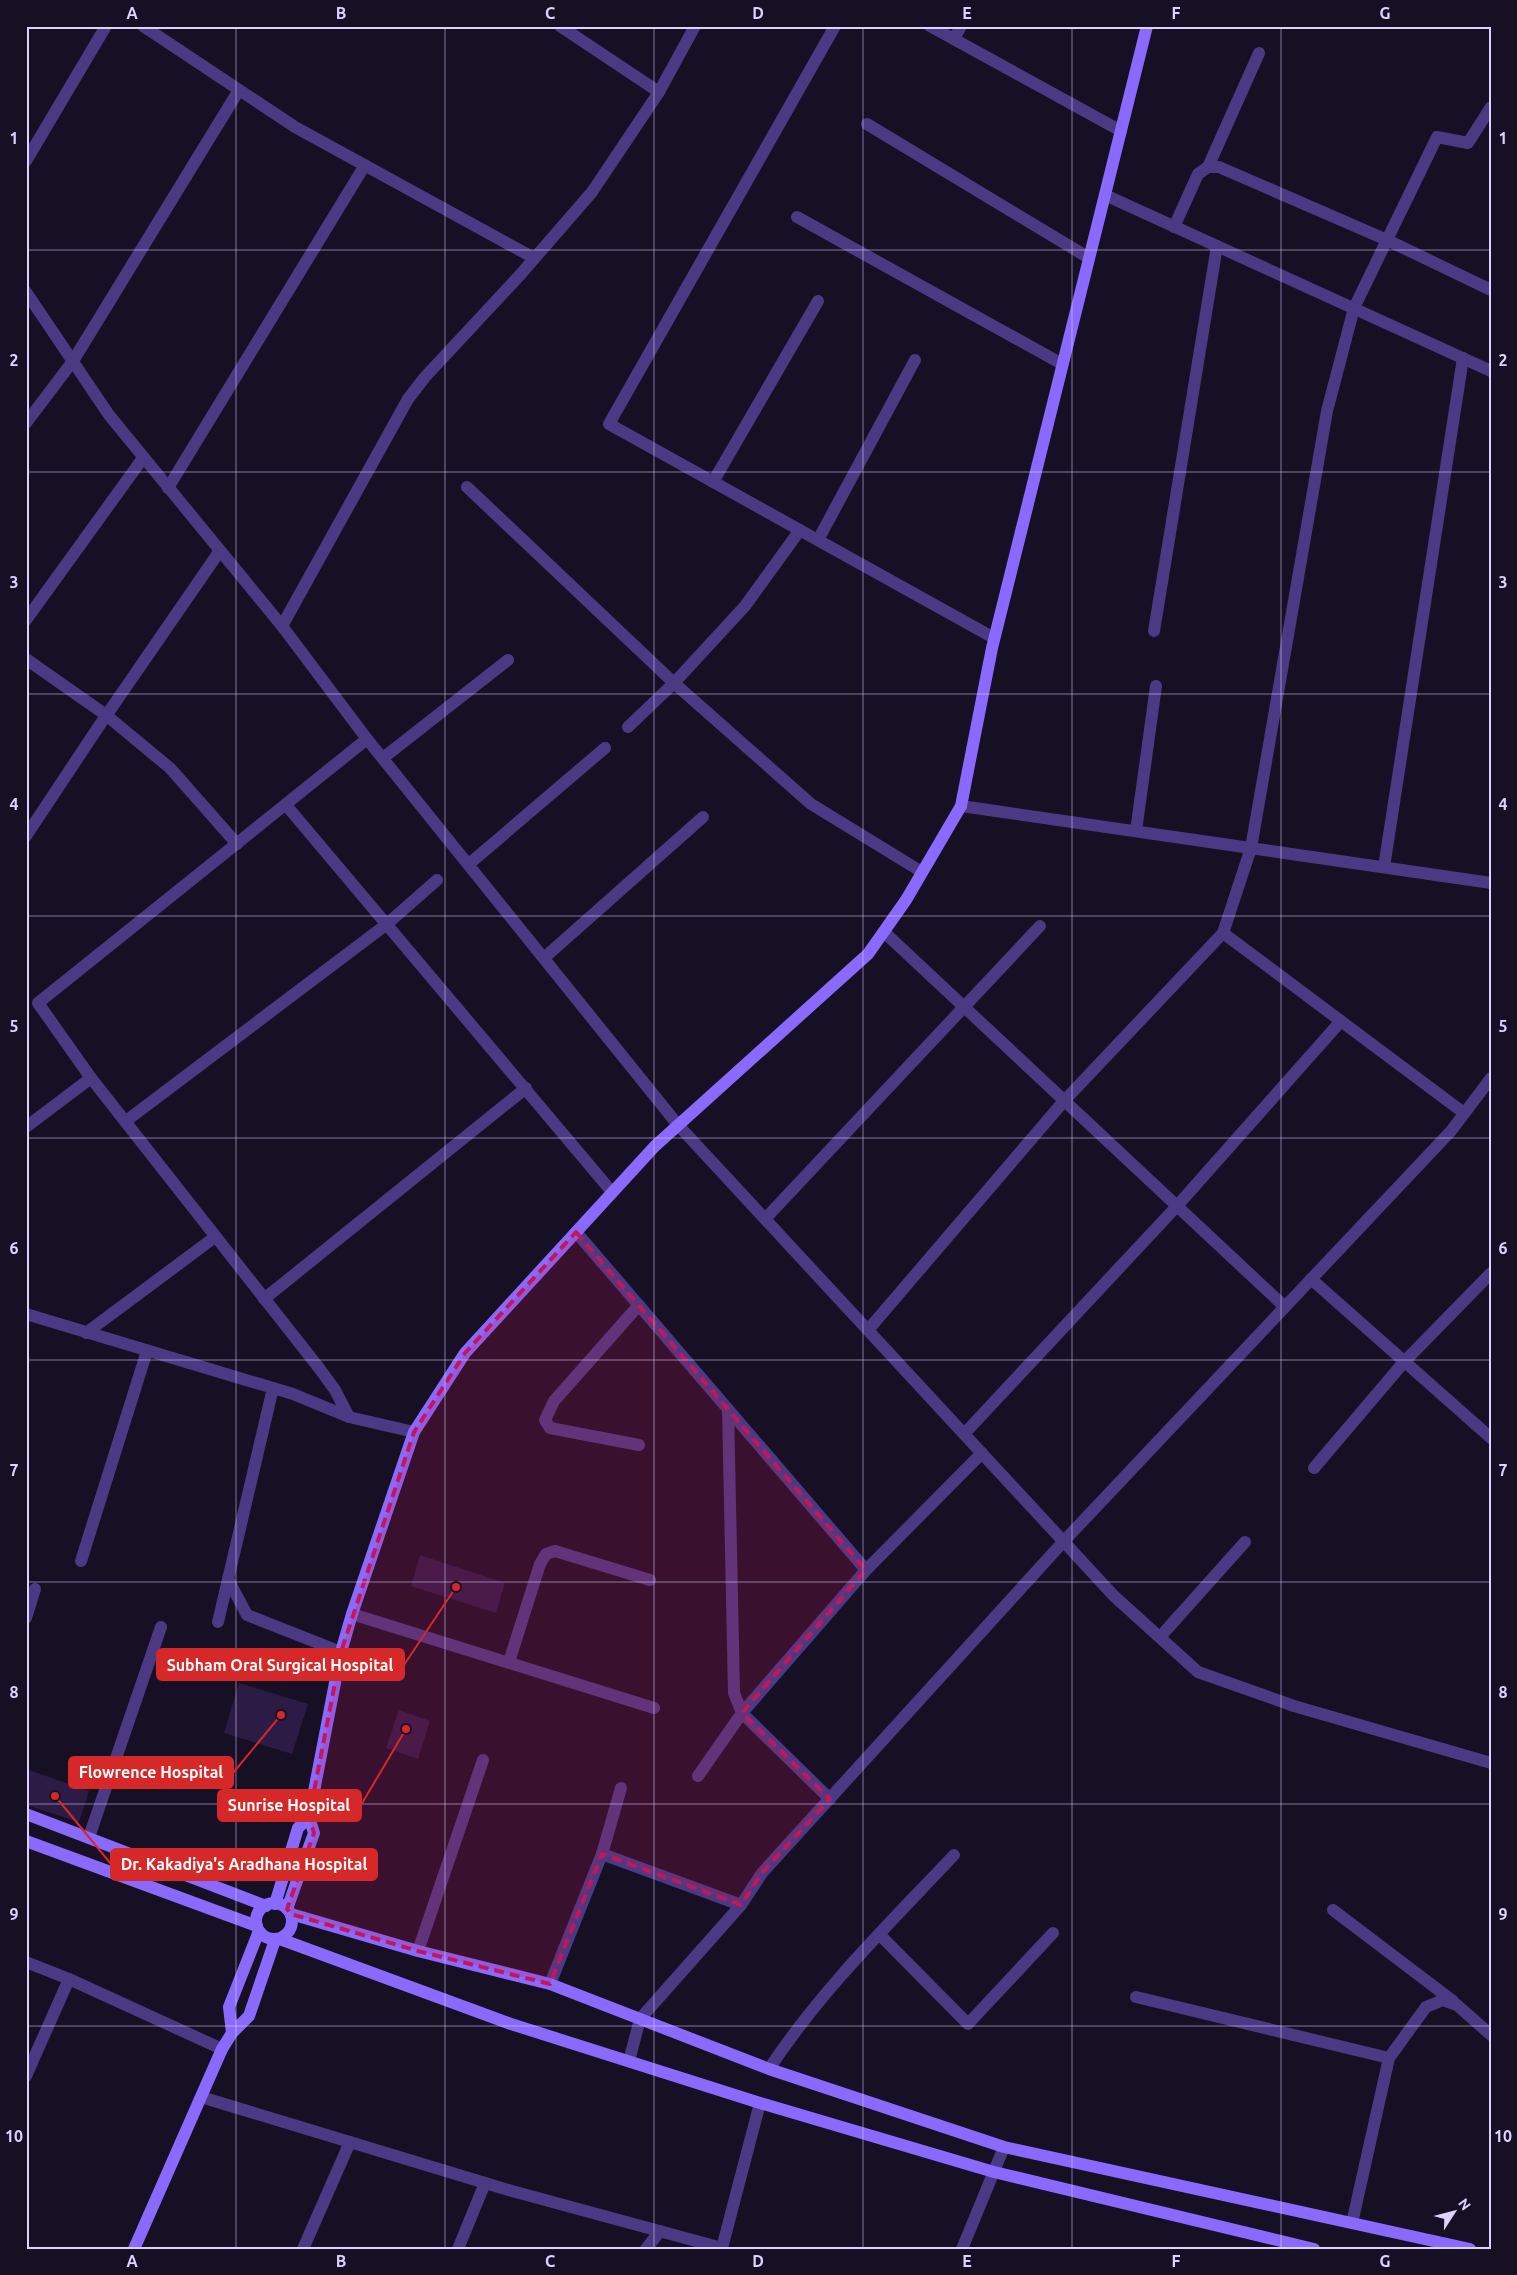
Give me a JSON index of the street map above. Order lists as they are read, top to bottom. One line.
{"places":["Subham Oral Surgical Hospital","Flowrence Hospital","Sunrise Hospital","Dr. Kakadiya's Aradhana Hospital"],"north":"top right","grid":{"columns":["A","B","C","D","E","F","G"],"rows":["1","2","3","4","5","6","7","8","9","10"]}}
